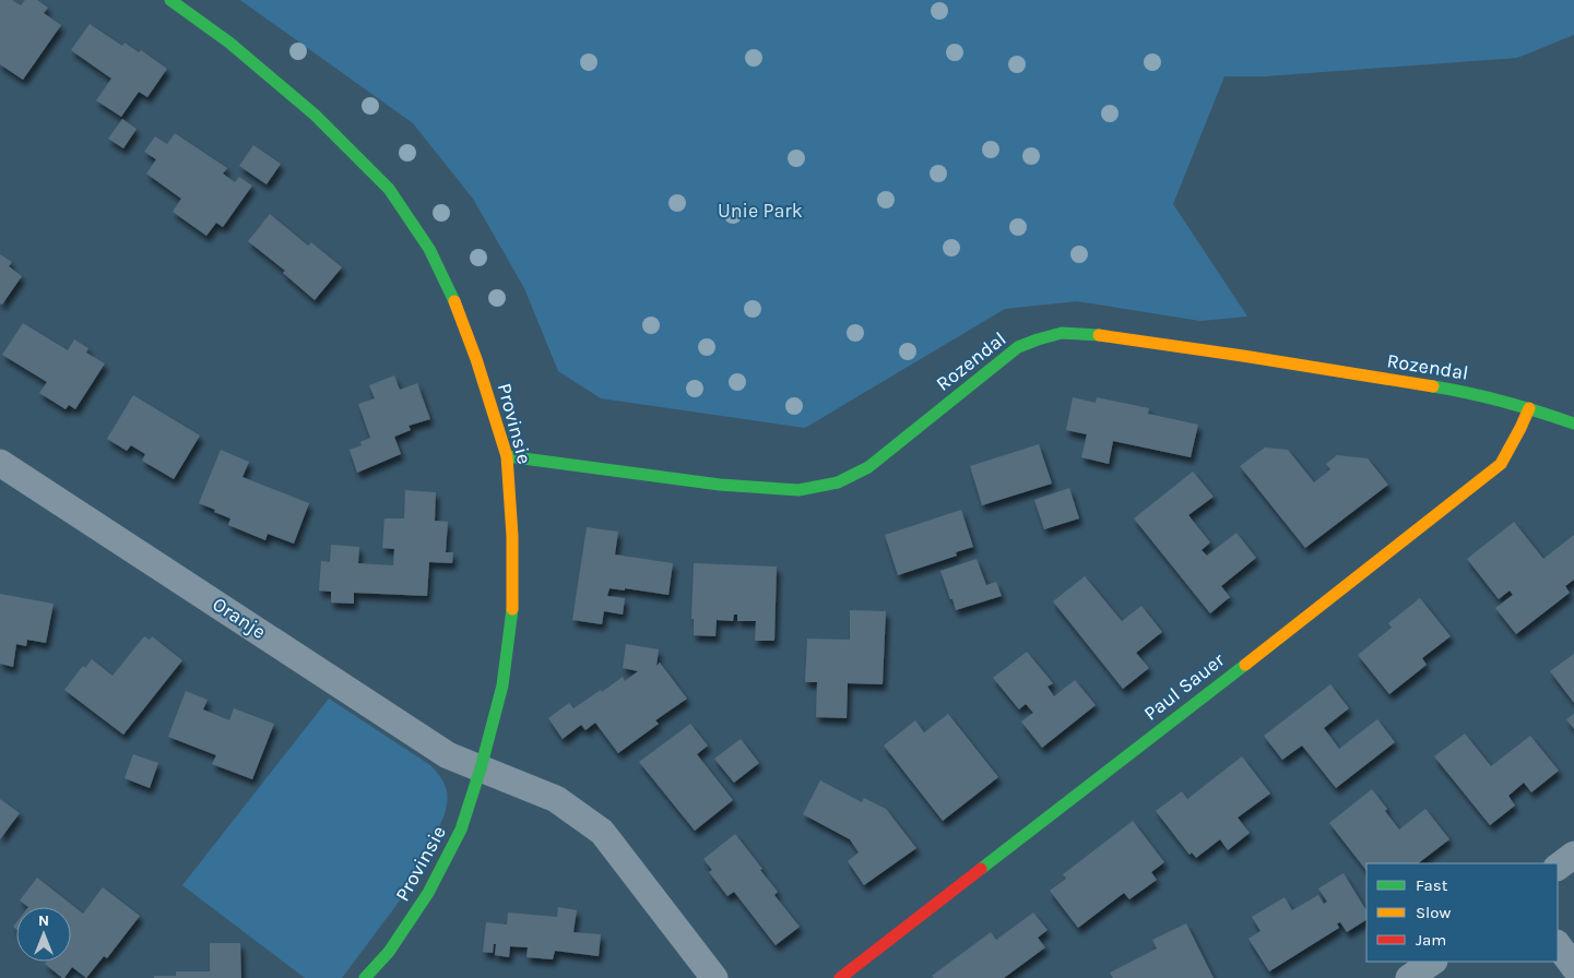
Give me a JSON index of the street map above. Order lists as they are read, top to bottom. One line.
{"streets":{"street":["Rozendal","Provinsie","Oranje","Paul Sauer"]},"crossings":[["Rozendal","Provinsie"],["Rozendal","Paul Sauer"],["Provinsie","Oranje"]],"parks":["Unie Park"],"legend":["Fast","Slow","Jam"],"north":"top"}
